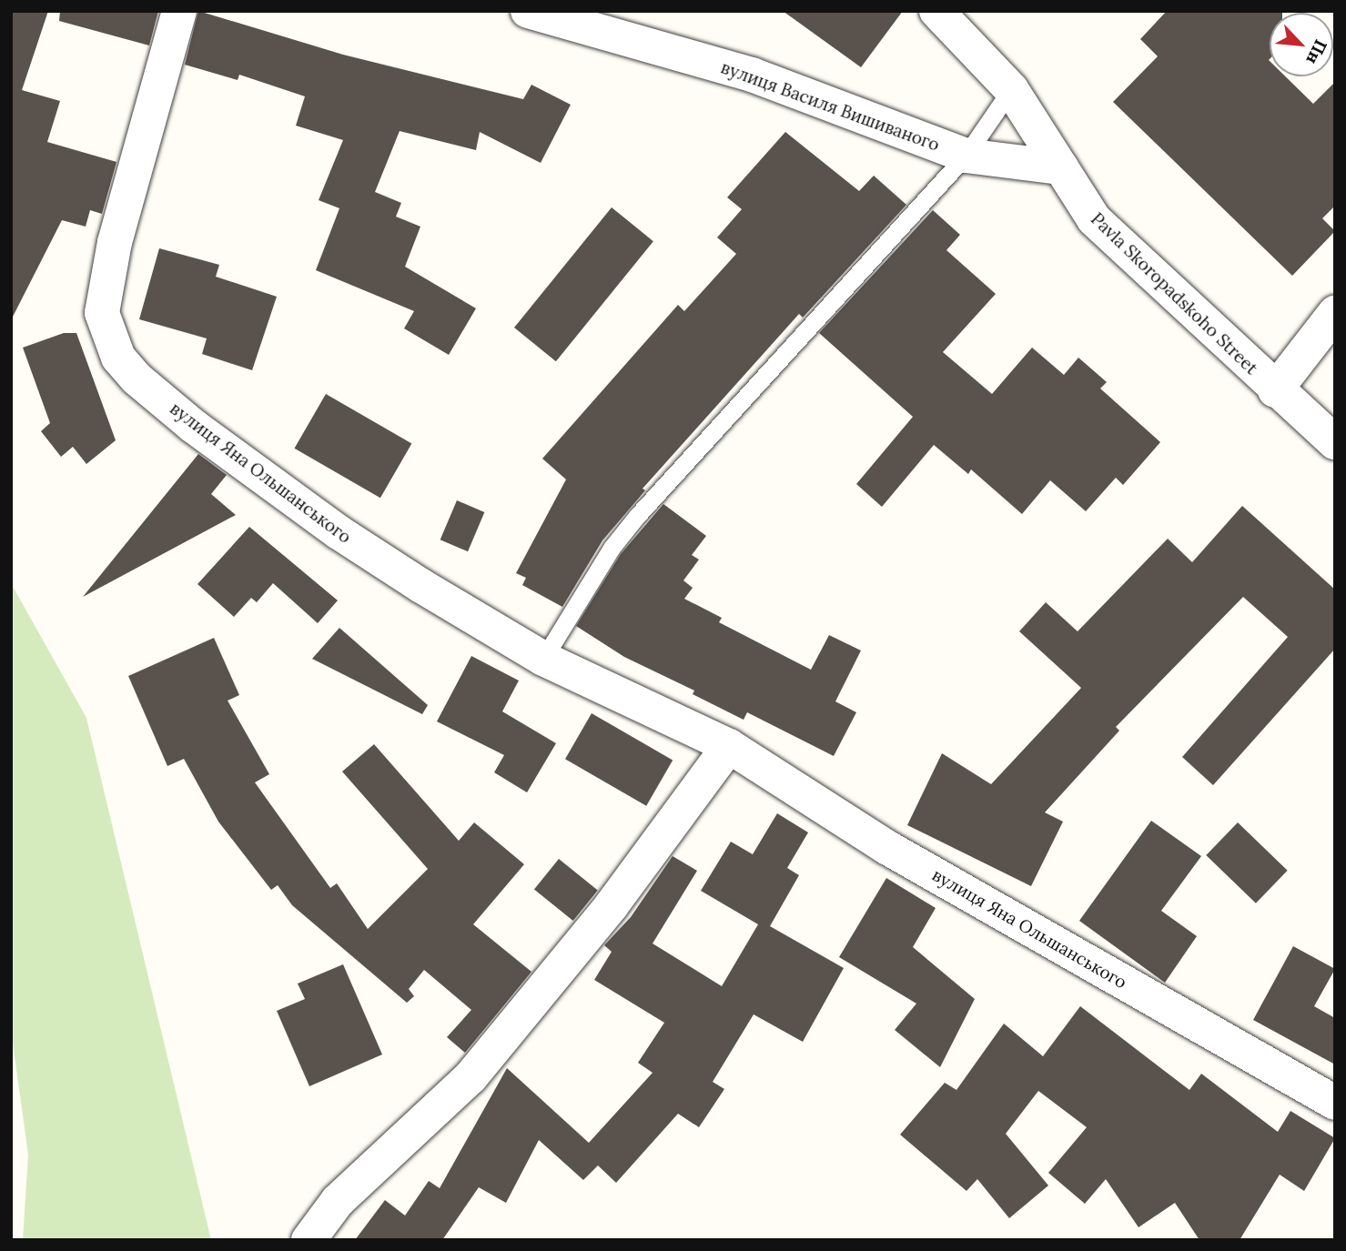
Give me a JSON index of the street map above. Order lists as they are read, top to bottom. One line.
{"streets":{"street":["вулиця Василя Вишиваного","Pavla Skoropadskoho Street","вулиця Яна Ольшанського"]},"crossings":[["вулиця Василя Вишиваного","Pavla Skoropadskoho Street"]],"north":"bottom right"}
